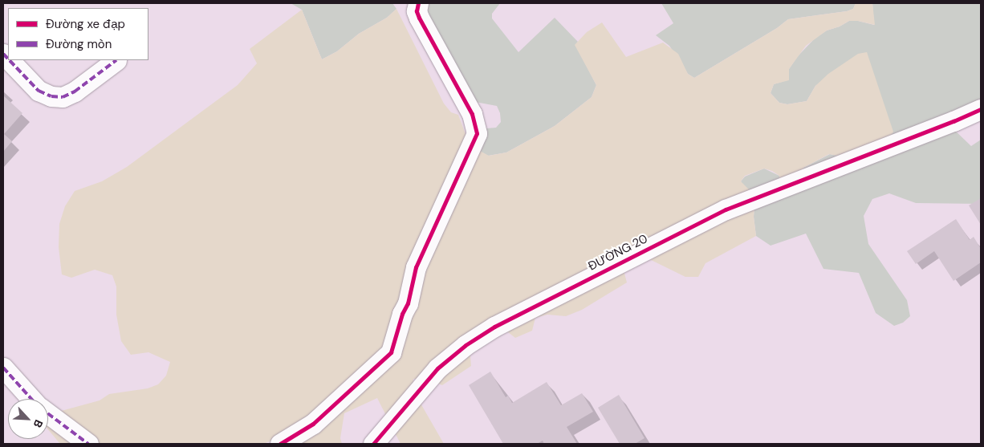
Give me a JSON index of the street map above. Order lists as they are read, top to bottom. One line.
{"streets":{"street":["ĐƯỜNG 20"]},"legend":["Đường xe đạp","Đường mòn"],"north":"bottom right"}
